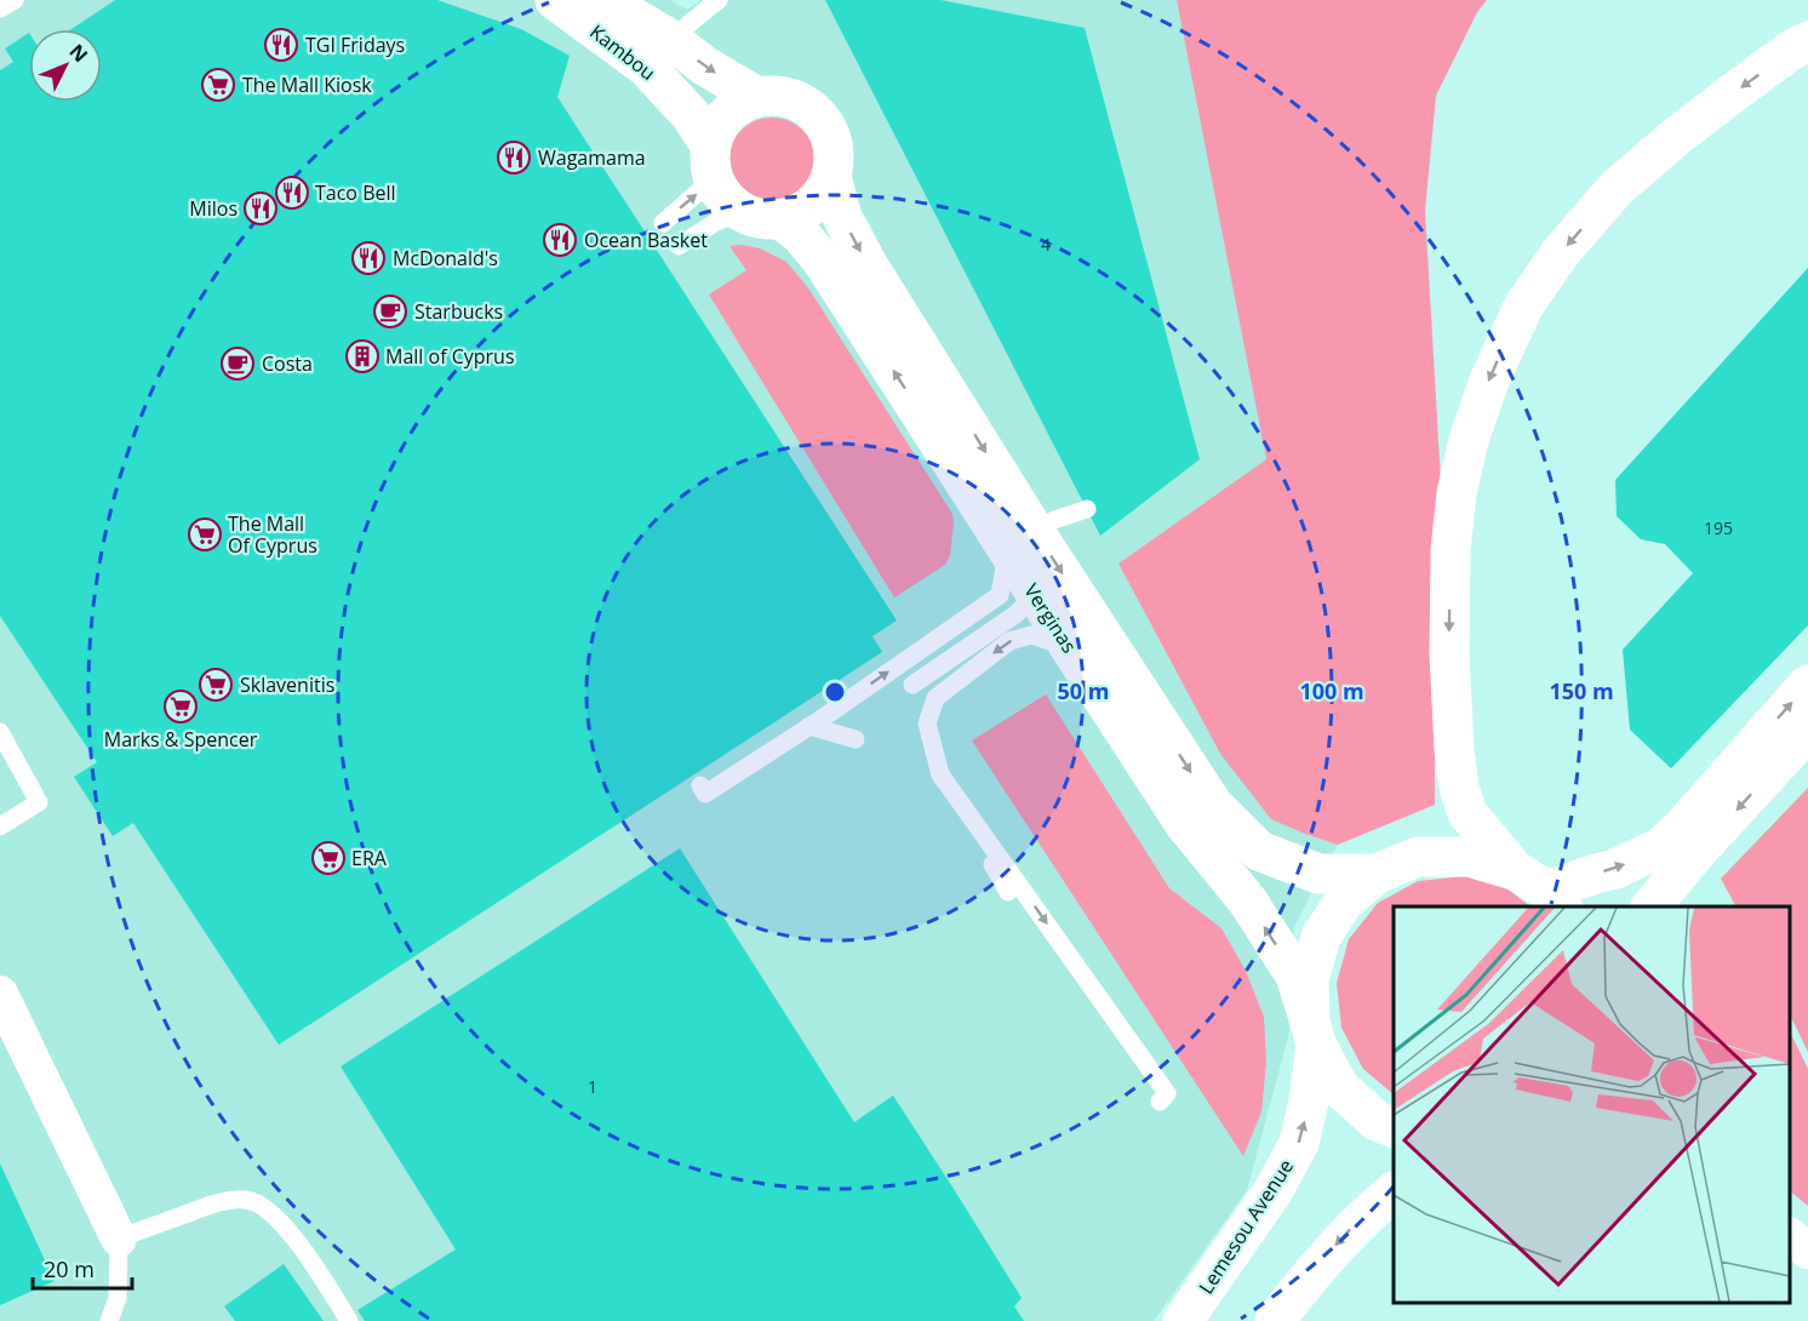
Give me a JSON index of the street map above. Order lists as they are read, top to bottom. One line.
{"streets":{"main road":["Kambou","Verginas","Lemesou Avenue"]},"crossings":[["Kambou","Verginas"],["Verginas","Lemesou Avenue"]],"places":{"restaurant":["TGI Fridays","Wagamama","Taco Bell","Milos","Ocean Basket","McDonald's"],"supermarket":["The Mall Kiosk","The Mall Of Cyprus","Sklavenitis","Marks & Spencer","ERA"],"cafe":["Starbucks","Costa"],"building":["Mall of Cyprus"]},"house_numbers":["4","195","1"],"scale_bar":"20 m","north":"top right","rings":["50 m","100 m","150 m"]}
